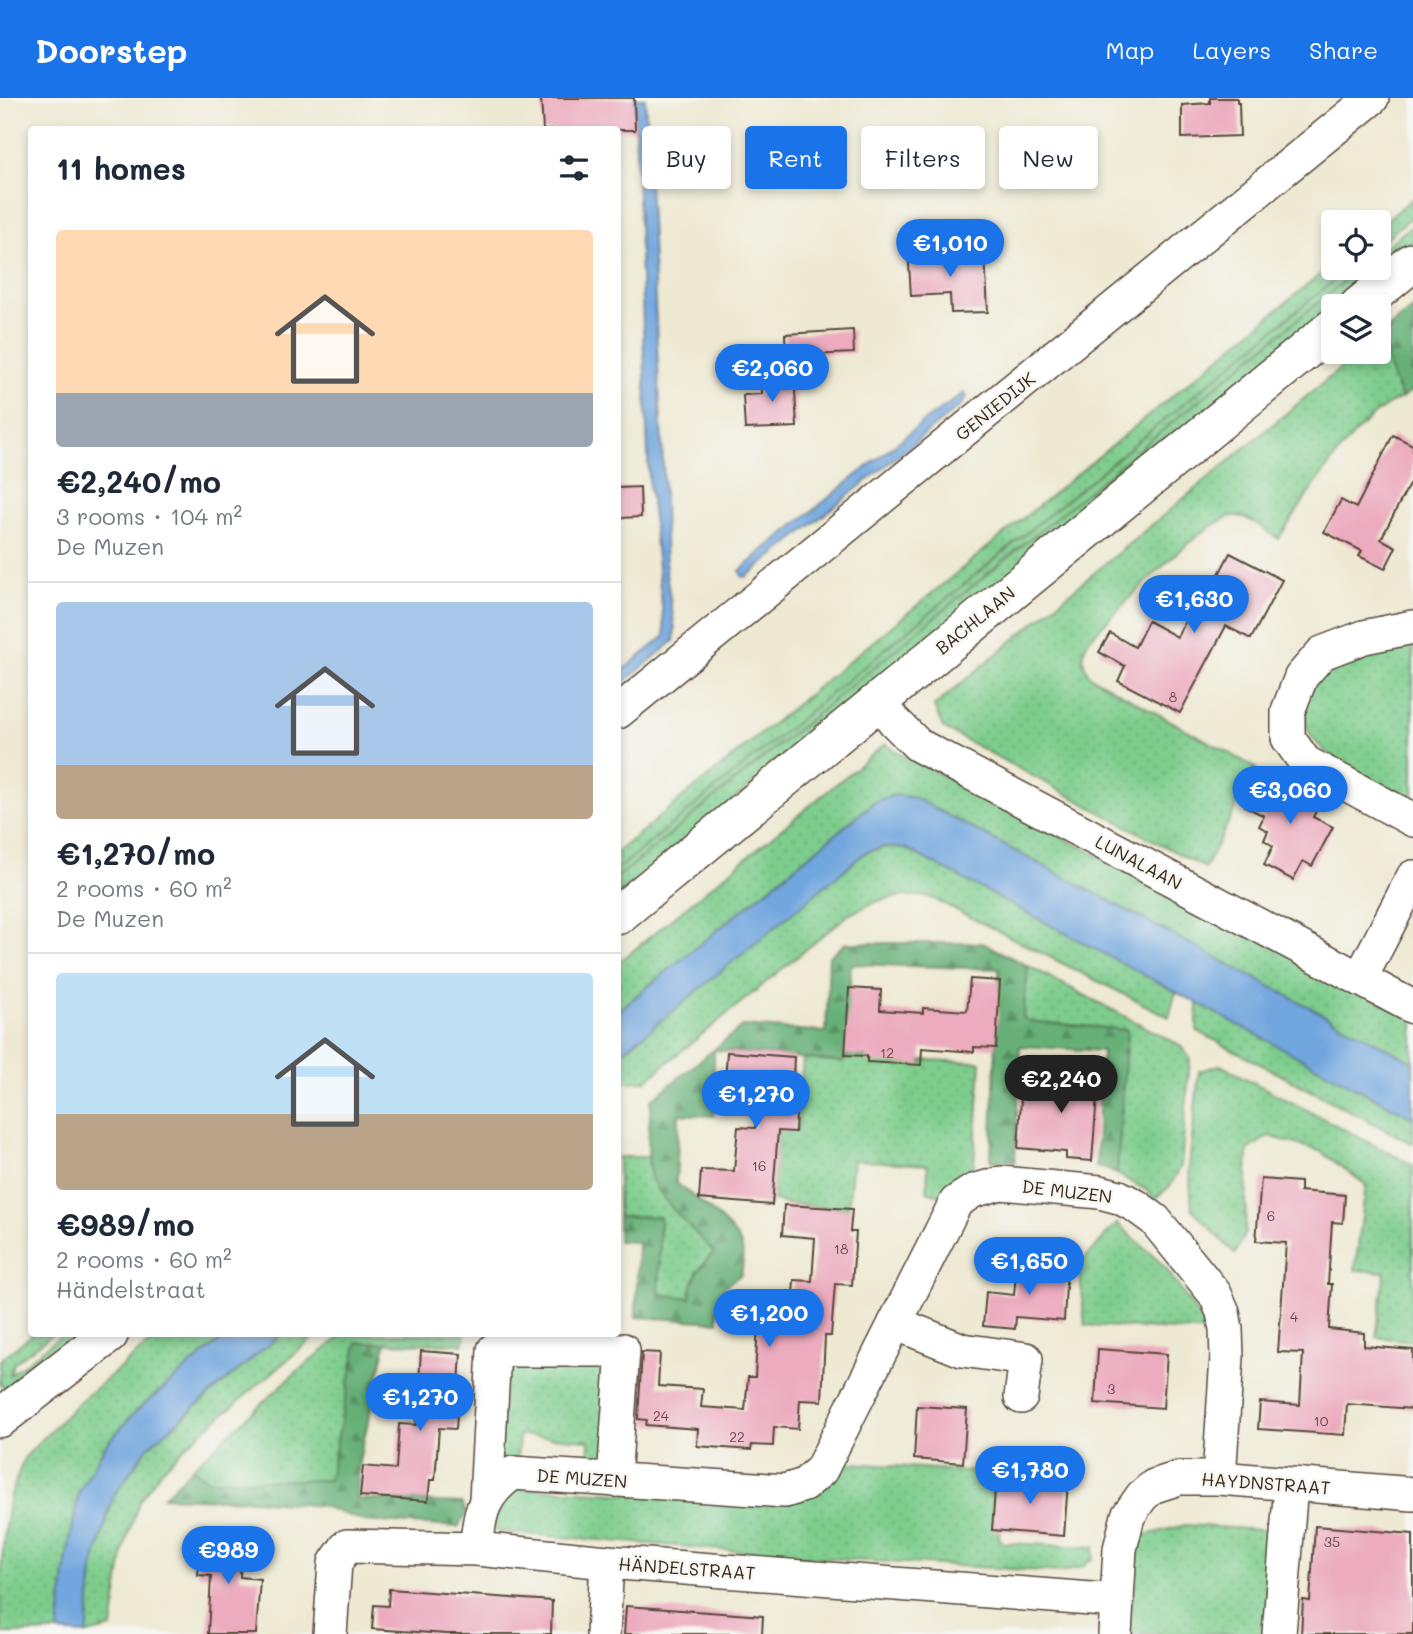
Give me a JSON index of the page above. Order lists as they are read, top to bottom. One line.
{"streets":{"main road":["BACHLAAN"],"street":["GENIEDIJK","LUNALAAN","DE MUZEN","HAYDNSTRAAT","HÄNDELSTRAAT"]},"crossings":[["BACHLAAN","LUNALAAN"],["DE MUZEN","HAYDNSTRAAT"],["DE MUZEN","HÄNDELSTRAAT"],["HAYDNSTRAAT","HÄNDELSTRAAT"]],"house_numbers":["8","12","16","6","18","4","3","24","10","22","35"],"page":{"header":"Doorstep","nav":["Map","Layers","Share"],"chip":["Buy","Rent","Filters","New"],"heading":"11 homes","list":[{"name":"€2,240/mo","note":"3 rooms · 104 m² · De Muzen"},{"name":"€1,270/mo","note":"2 rooms · 60 m² · De Muzen"},{"name":"€989/mo","note":"2 rooms · 60 m² · Händelstraat"}],"price":["€1,010","€2,060","€1,630","€3,060","€2,240","€1,270","€1,650","€1,200","€1,270","€1,780","€989"]}}
